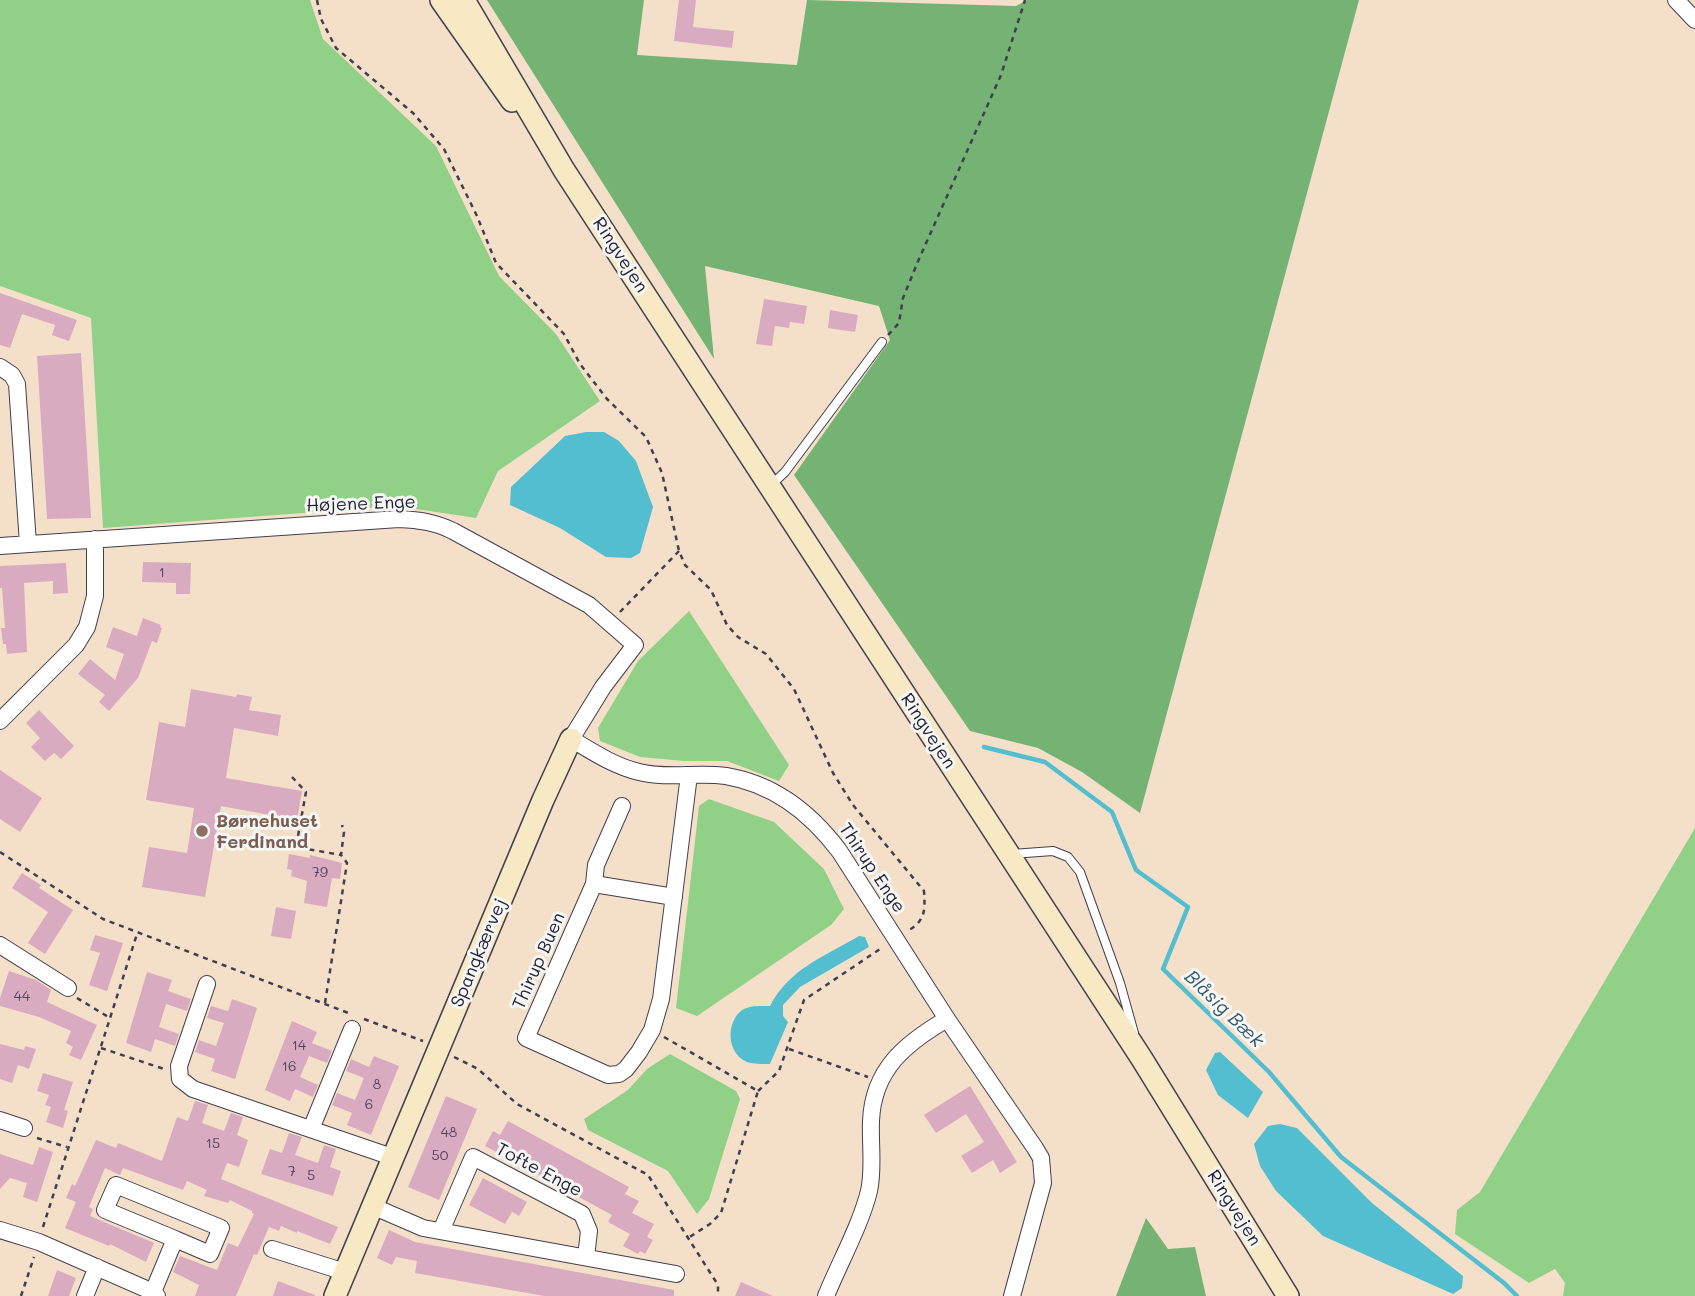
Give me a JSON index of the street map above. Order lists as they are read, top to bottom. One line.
{"streets":{"main road":["Ringvejen","Spangkærvej"],"street":["Højene Enge","Thirup Enge","Thirup Buen","Tofte Enge"]},"crossings":[["Højene Enge","Spangkærvej"],["Thirup Enge","Spangkærvej"]],"water":["Blåsig Bæk"],"places":["Børnehuset Ferdinand"],"house_numbers":["1","79","44","14","16","8","6","48","15","50","7","5"]}
